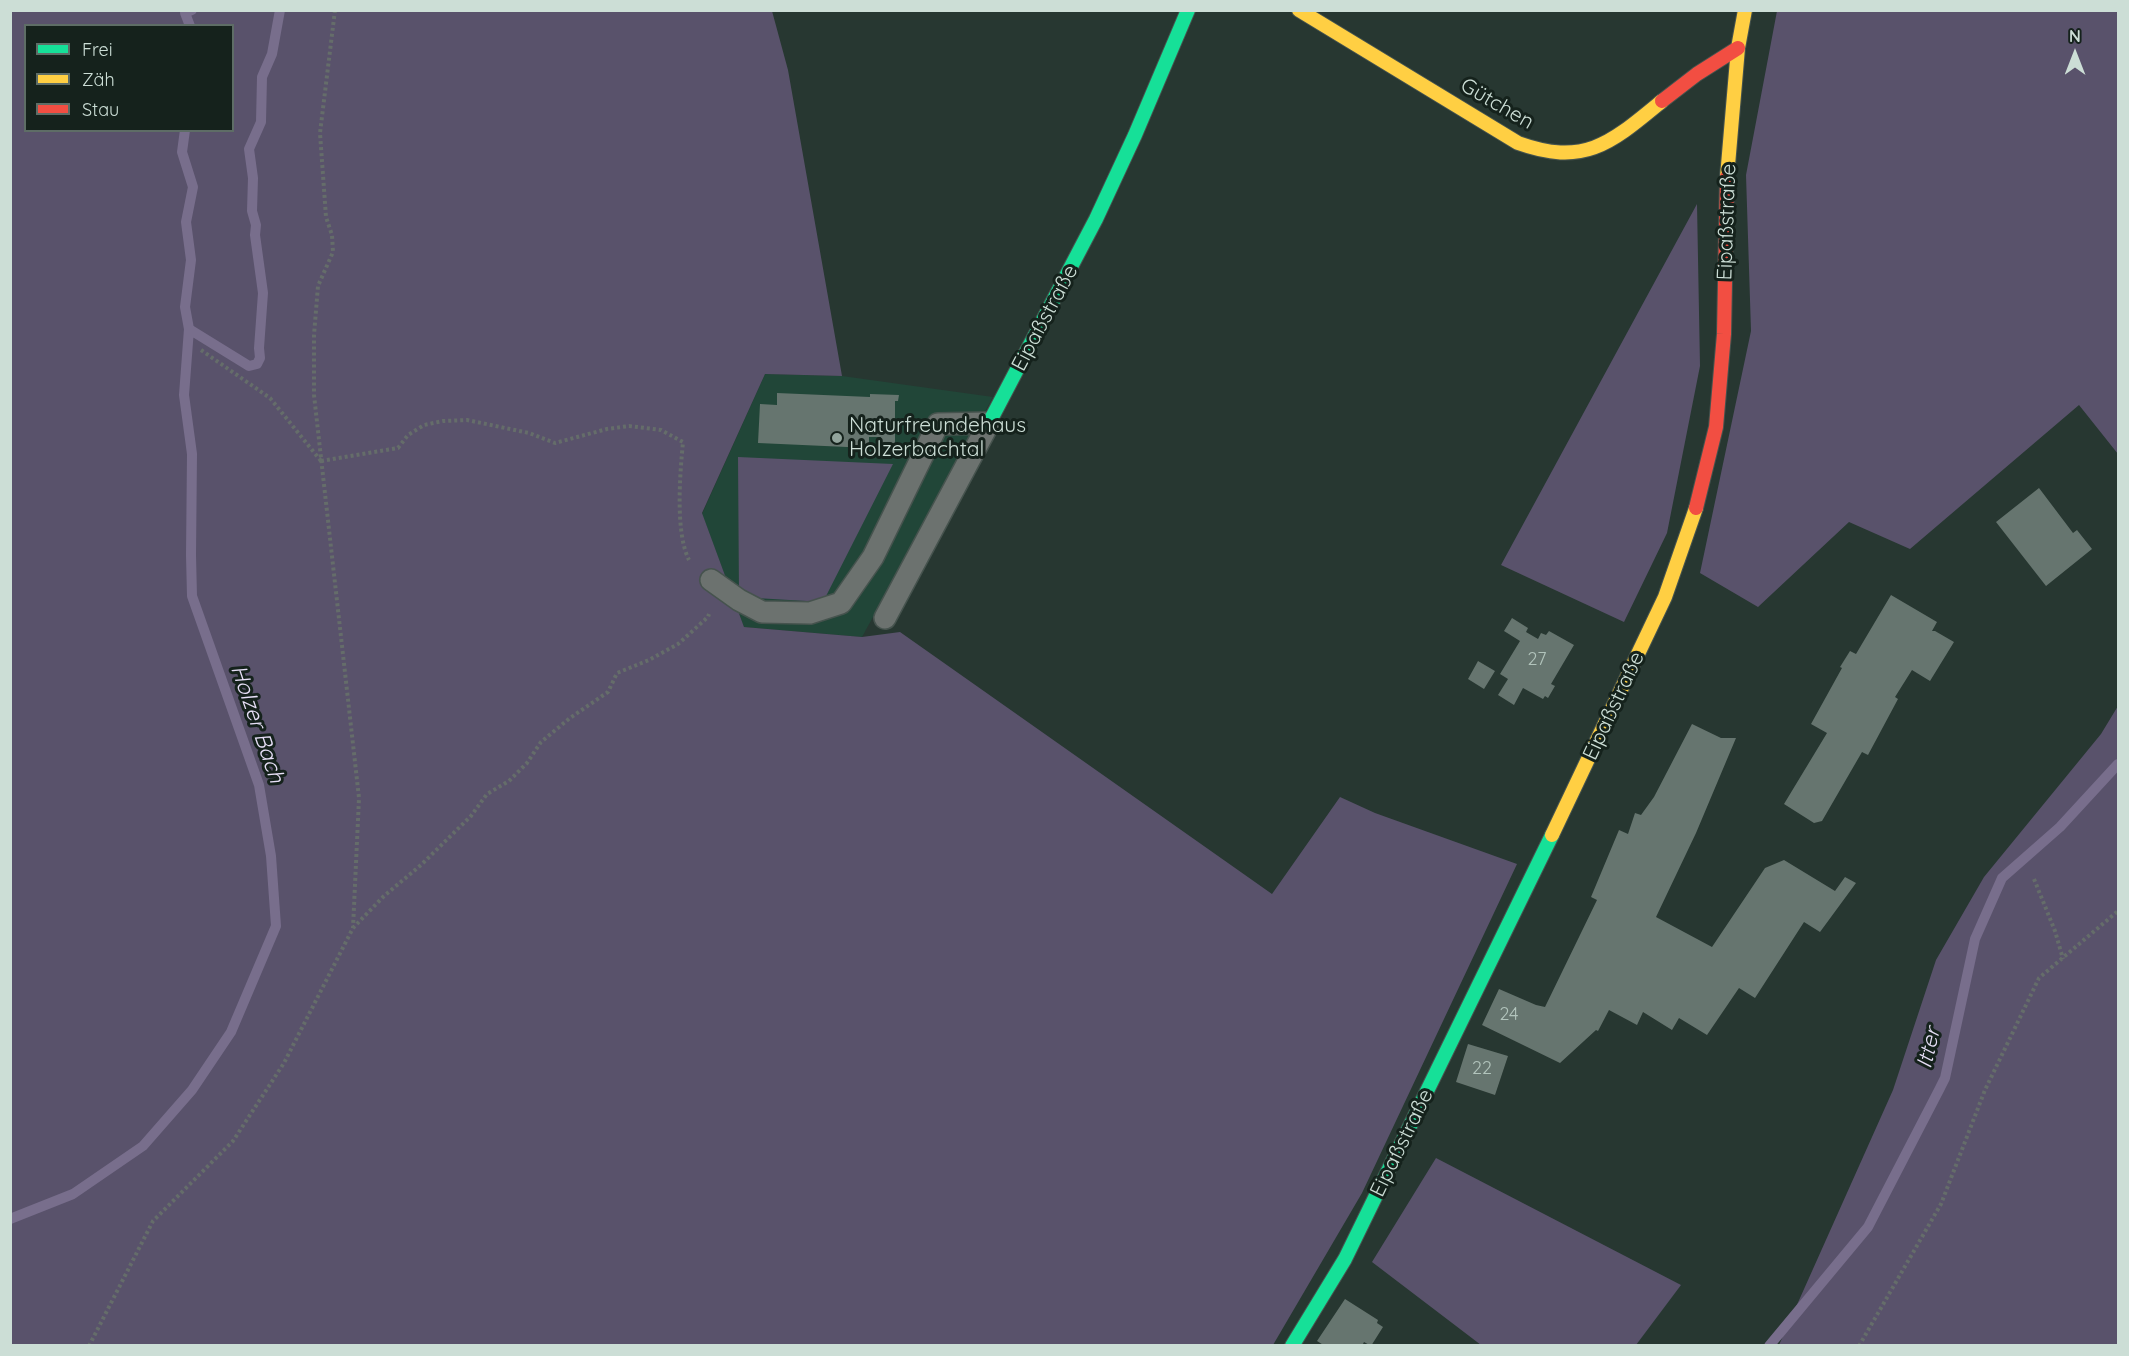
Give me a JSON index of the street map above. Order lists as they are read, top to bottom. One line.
{"streets":{"street":["Gütchen","Eipaßstraße"]},"crossings":[["Gütchen","Eipaßstraße"]],"water":["Holzer Bach","Itter"],"places":["Naturfreundehaus Holzerbachtal"],"house_numbers":["27","24","22"],"legend":["Frei","Zäh","Stau"],"north":"top"}
